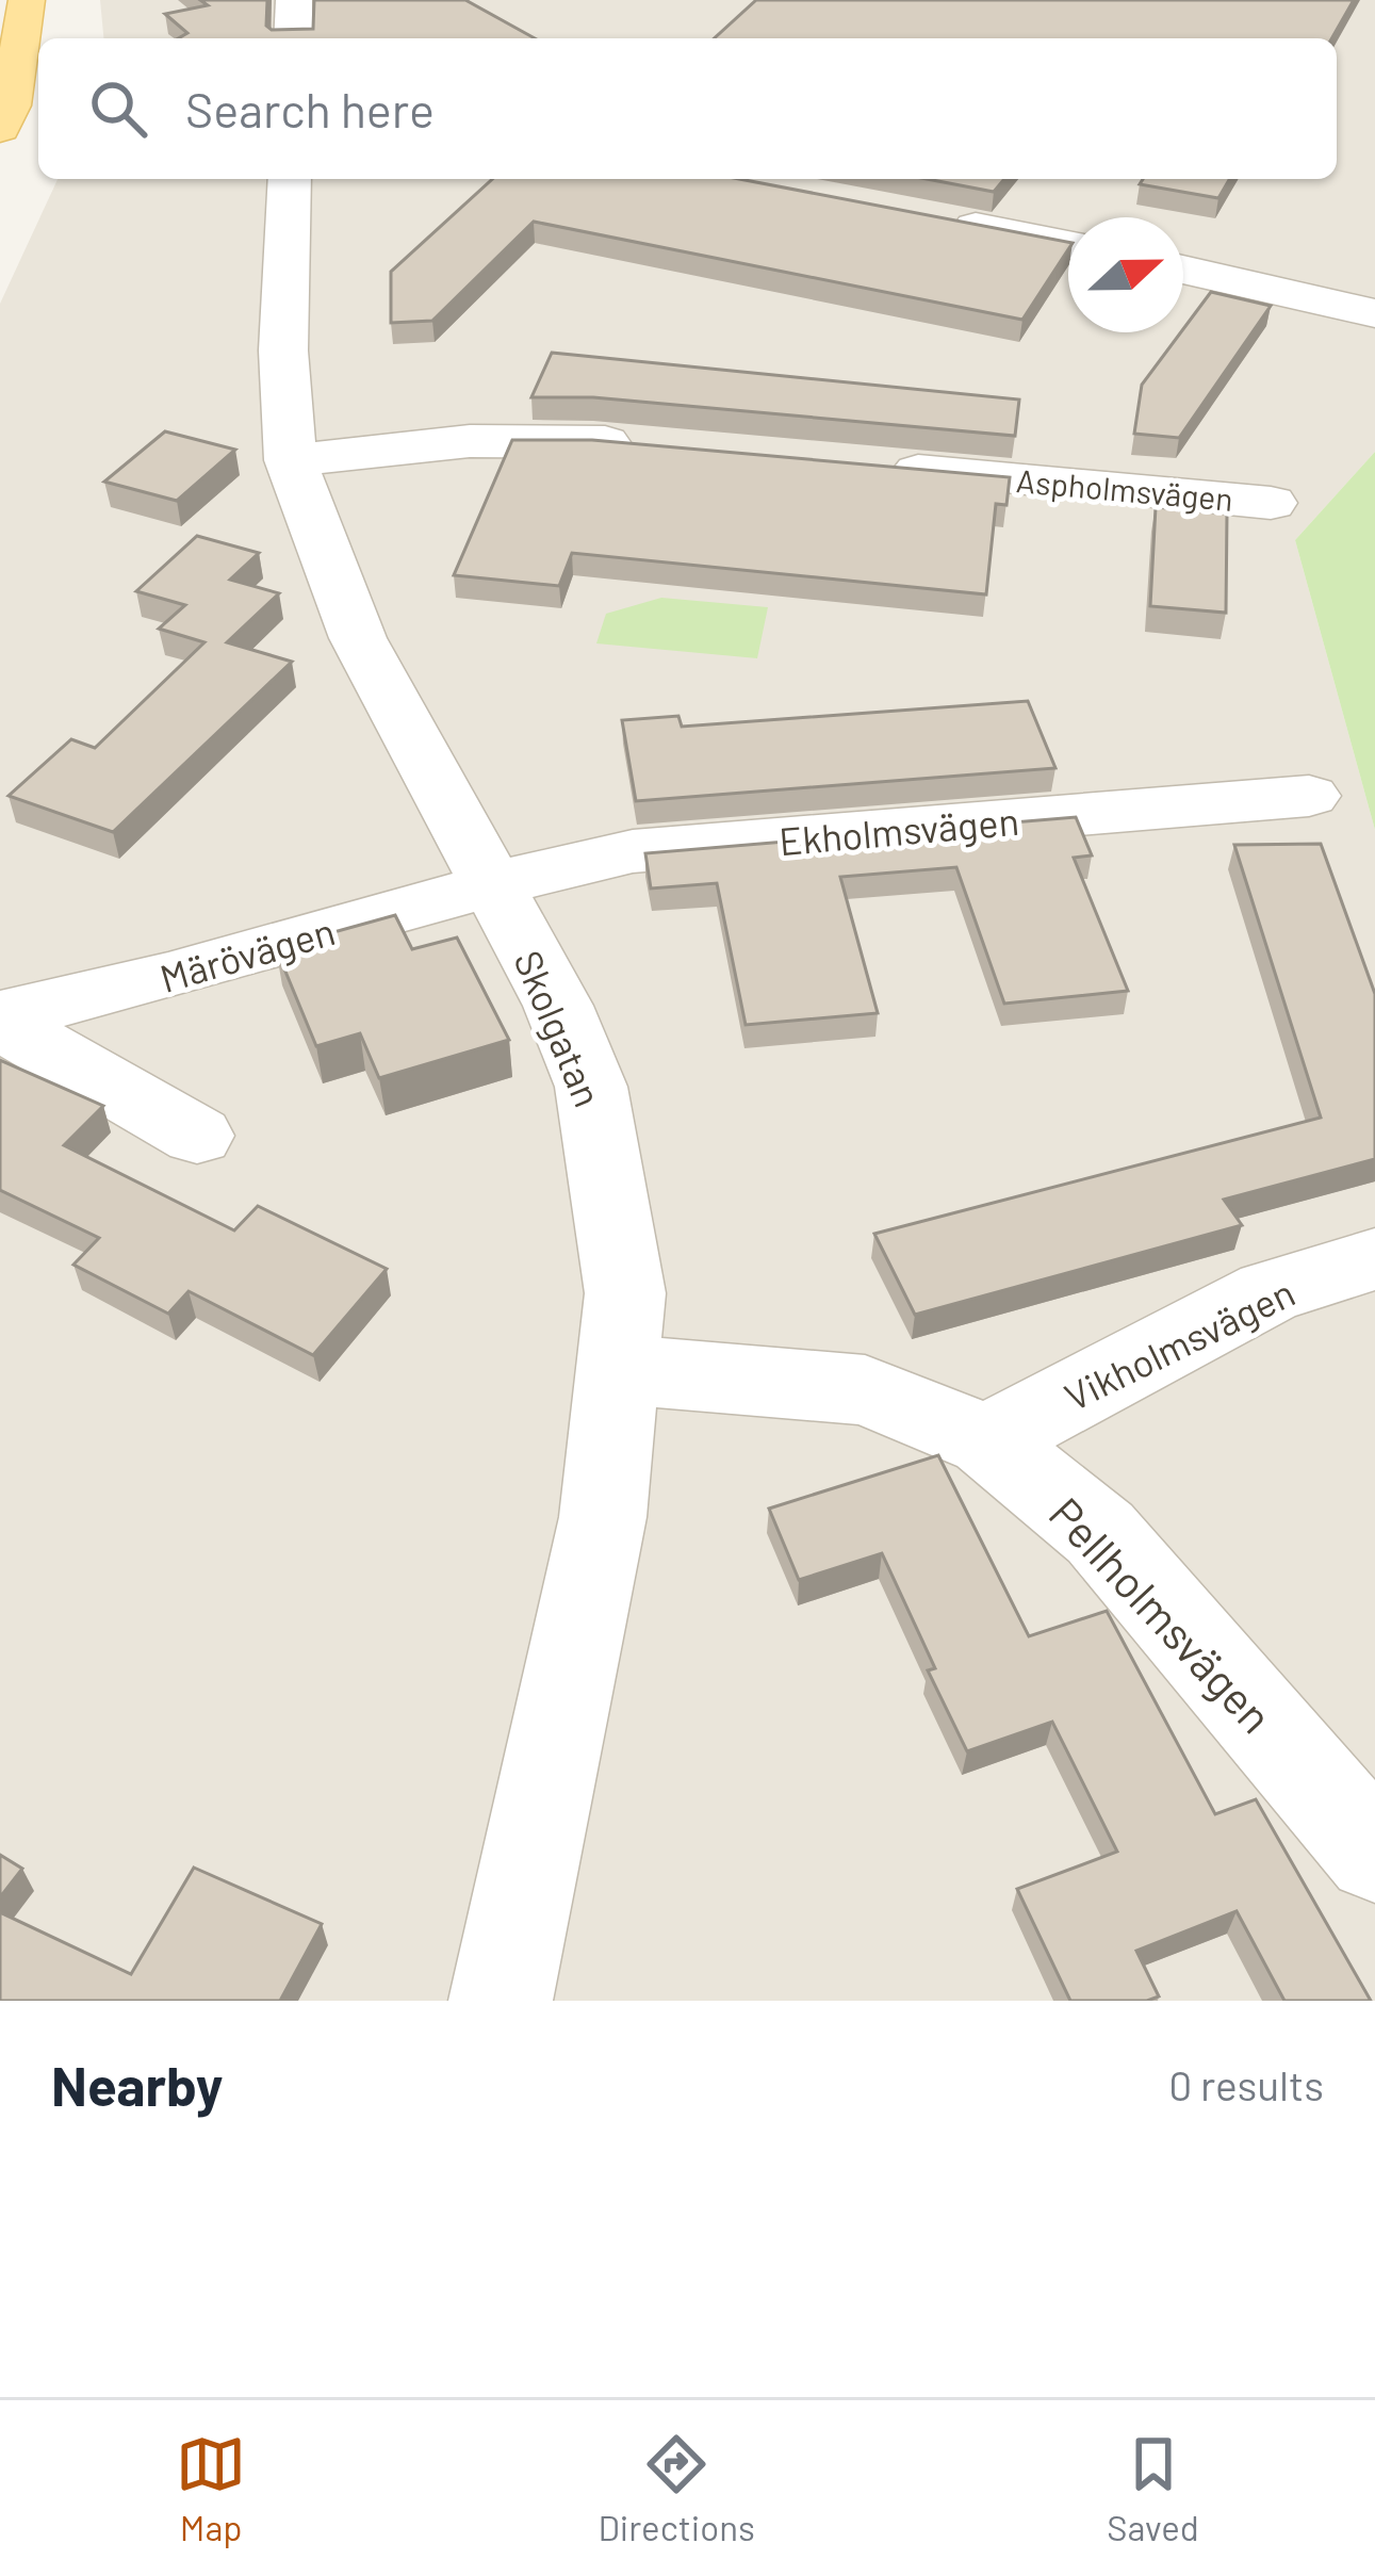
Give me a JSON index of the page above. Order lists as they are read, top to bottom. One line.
{"streets":{"street":["Aspholmsvägen","Ekholmsvägen","Märövägen","Skolgatan","Vikholmsvägen","Pellholmsvägen"]},"crossings":[["Ekholmsvägen","Märövägen"],["Ekholmsvägen","Skolgatan"],["Märövägen","Skolgatan"],["Skolgatan","Pellholmsvägen"],["Vikholmsvägen","Pellholmsvägen"]],"north":"right","page":{"search":"Search here","heading":["Nearby","0 results"],"nav":["Map","Directions","Saved"]}}
